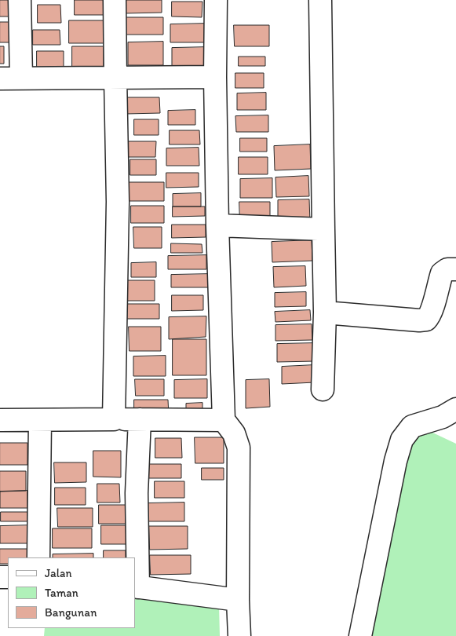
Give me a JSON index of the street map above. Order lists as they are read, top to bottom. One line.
{"legend":["Jalan","Taman","Bangunan"]}
